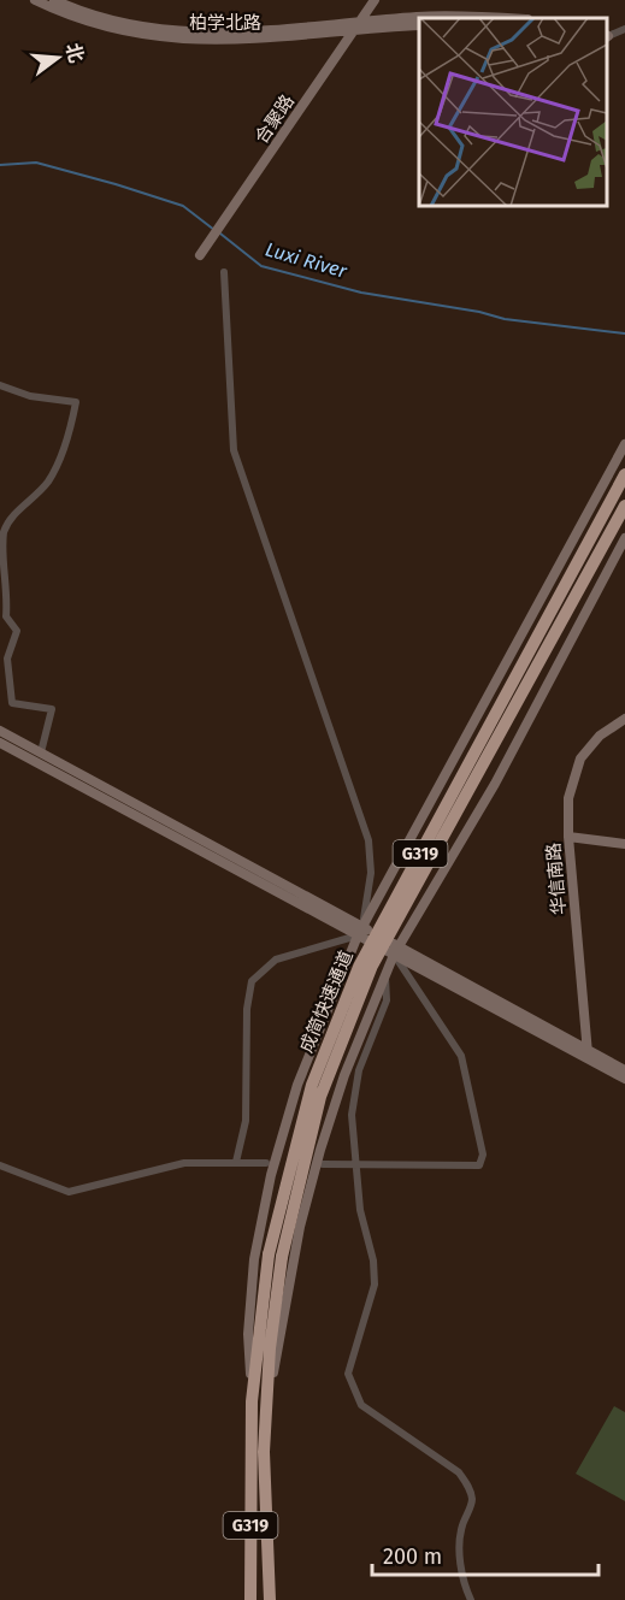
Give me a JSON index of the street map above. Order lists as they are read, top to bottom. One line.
{"streets":{"highway":["G319","成简快速通道"],"street":["柏学北路","合聚路","华信南路"]},"crossings":[["柏学北路","合聚路"]],"water":["Luxi River"],"scale_bar":"200 m","north":"right"}
